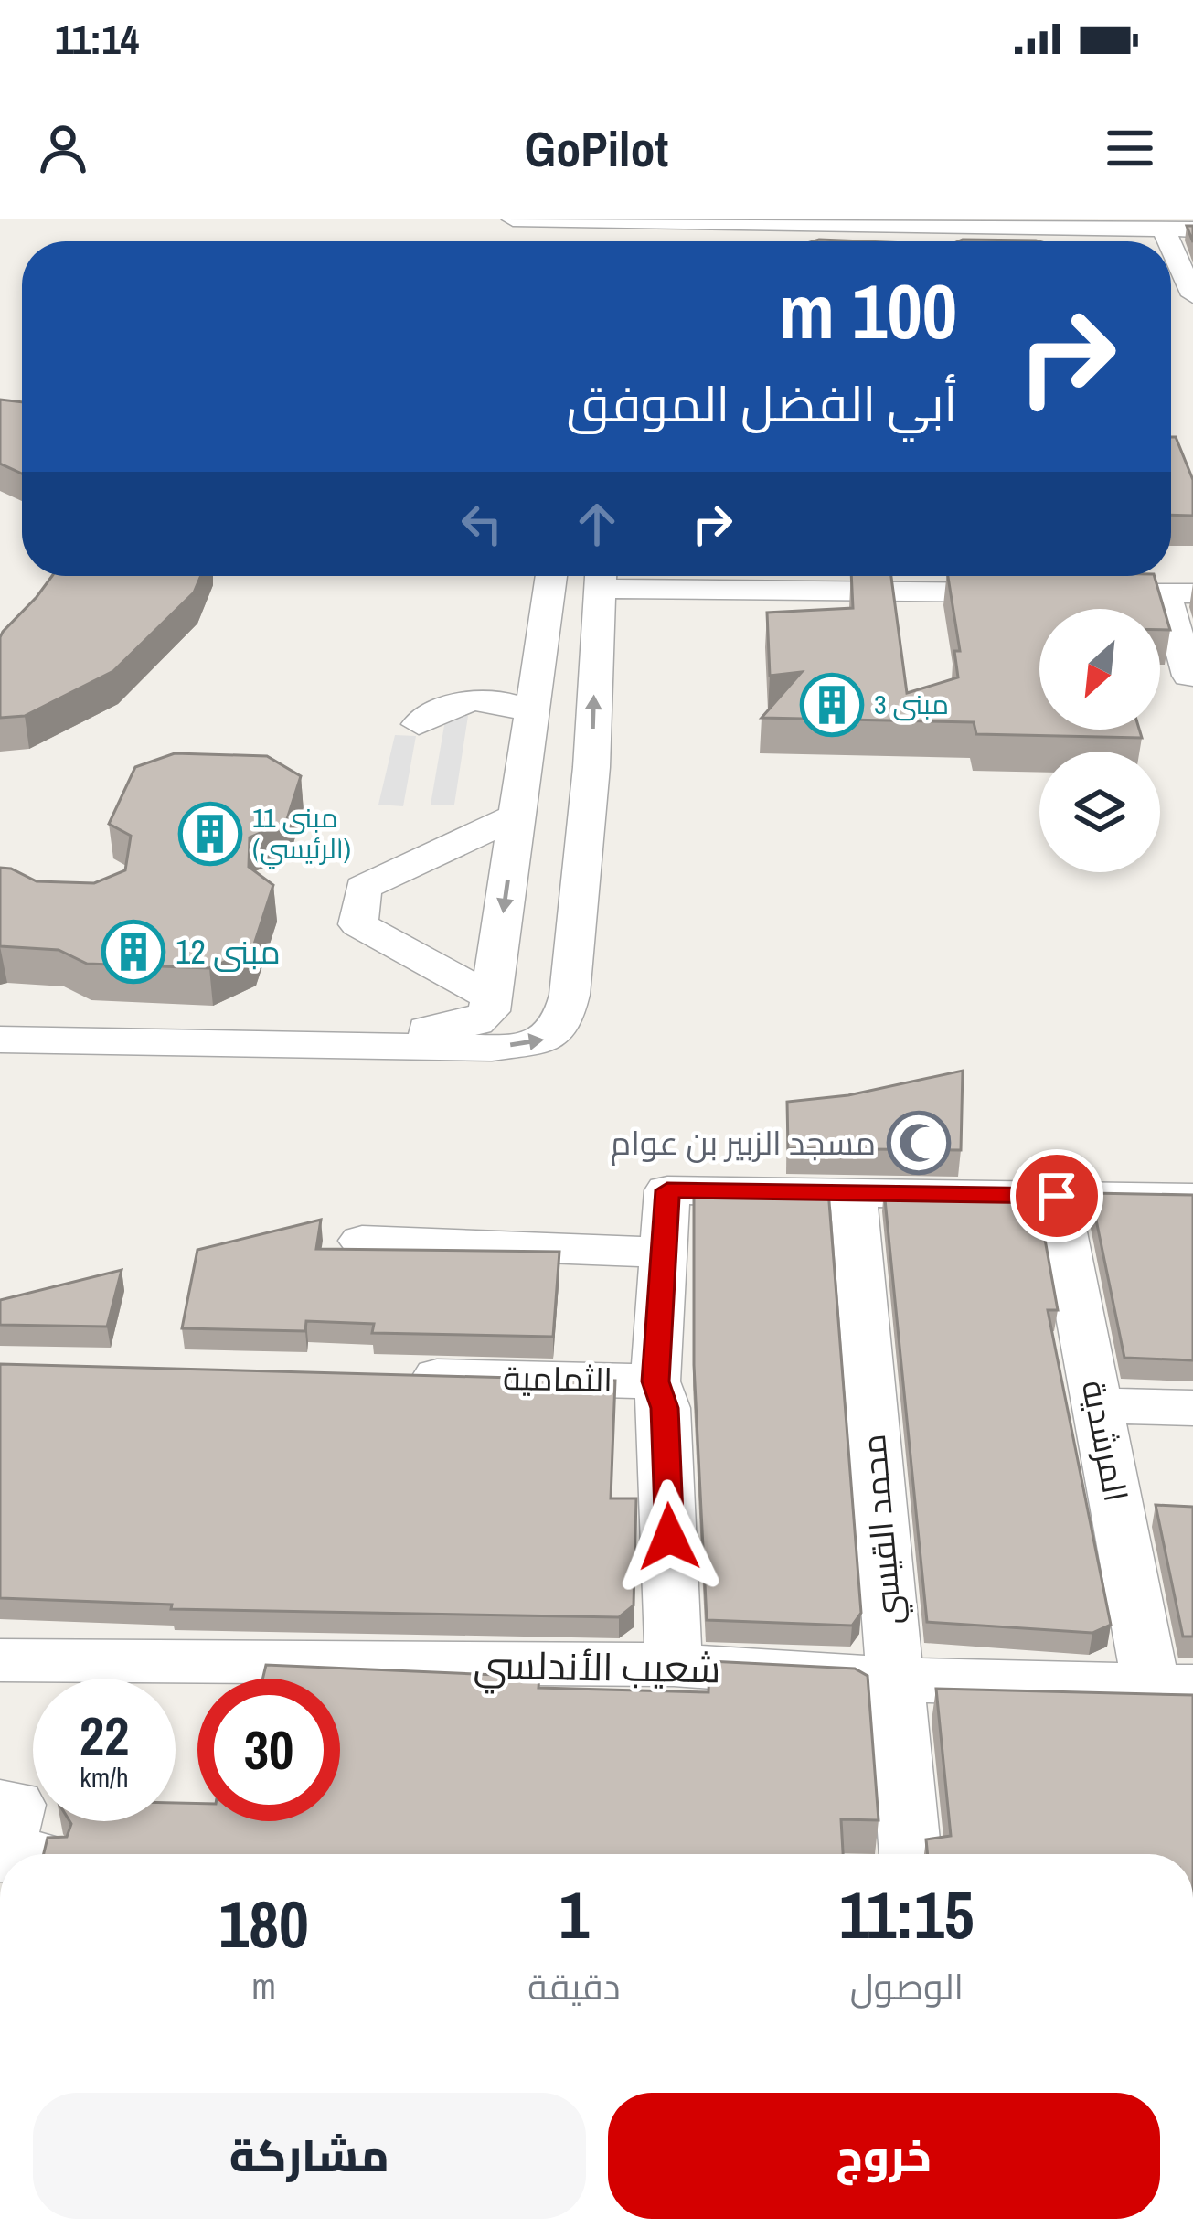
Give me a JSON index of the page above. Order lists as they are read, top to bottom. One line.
{"streets":{"street":["الثمامية","المرشدية","محمد القيسي","شعيب الأندلسي"]},"crossings":[["المرشدية","شعيب الأندلسي"],["محمد القيسي","شعيب الأندلسي"]],"places":{"building":["مبنى 3","مبنى 11 (الرئيسي)","مبنى 12"],"mosque":["مسجد الزبير بن عوام"]},"north":"bottom left","page":{"status":"11:14","header":"GoPilot","turn":["100 m","أبي الفضل الموفق"],"speed":"22 km/h","limit":"30","eta":["11:15","الوصول","1","دقيقة","180","m"],"buttons":["خروج","مشاركة"]}}
